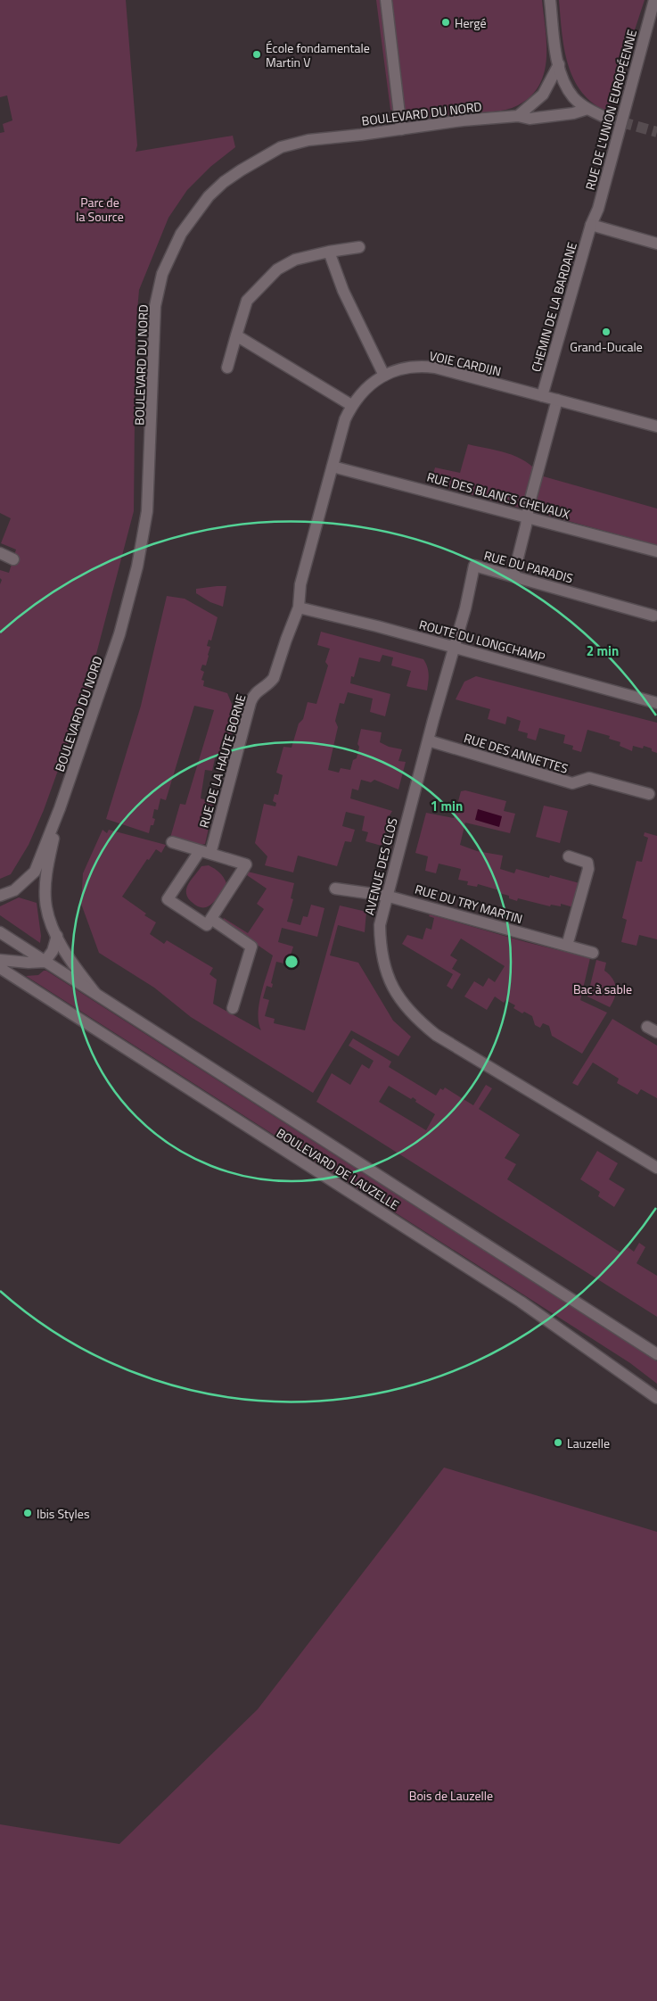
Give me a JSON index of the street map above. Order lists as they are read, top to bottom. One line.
{"streets":{"street":["RUE DE L'UNION EUROPÉENNE","BOULEVARD DU NORD","CHEMIN DE LA BARDANE","VOIE CARDIJN","RUE DES BLANCS CHEVAUX","RUE DU PARADIS","ROUTE DU LONGCHAMP","RUE DES ANNETTES","RUE DE LA HAUTE BORNE","AVENUE DES CLOS","RUE DU TRY MARTIN","BOULEVARD DE LAUZELLE"]},"crossings":[["RUE DE L'UNION EUROPÉENNE","CHEMIN DE LA BARDANE"],["BOULEVARD DU NORD","BOULEVARD DE LAUZELLE"],["CHEMIN DE LA BARDANE","VOIE CARDIJN"],["VOIE CARDIJN","RUE DES BLANCS CHEVAUX"],["VOIE CARDIJN","ROUTE DU LONGCHAMP"],["VOIE CARDIJN","RUE DE LA HAUTE BORNE"],["RUE DU PARADIS","ROUTE DU LONGCHAMP"],["RUE DU PARADIS","AVENUE DES CLOS"],["ROUTE DU LONGCHAMP","RUE DE LA HAUTE BORNE"],["ROUTE DU LONGCHAMP","AVENUE DES CLOS"],["RUE DES ANNETTES","AVENUE DES CLOS"],["AVENUE DES CLOS","RUE DU TRY MARTIN"]],"parks":["Parc de la Source","Bac à sable","Bois de Lauzelle"],"places":["Hergé","École fondamentale Martin V","Grand-Ducale","Lauzelle","Ibis Styles"],"rings":["2 min","1 min"]}
